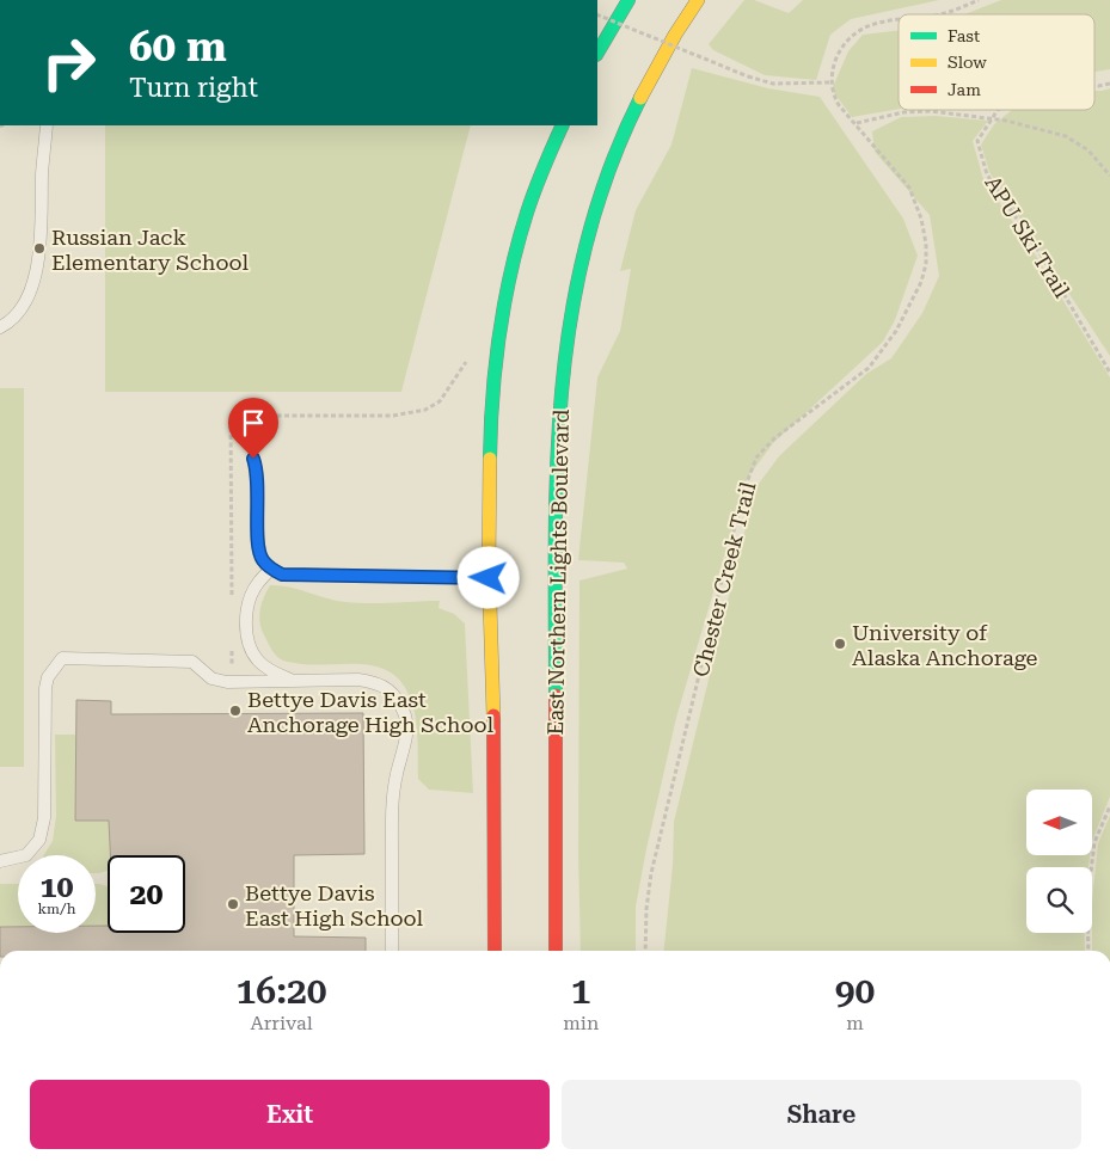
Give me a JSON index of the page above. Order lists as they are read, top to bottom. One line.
{"streets":{"main road":["East Northern Lights Boulevard"],"path":["APU Ski Trail","Chester Creek Trail"]},"places":["Russian Jack Elementary School","University of Alaska Anchorage","Bettye Davis East Anchorage High School","Bettye Davis East High School"],"legend":["Fast","Slow","Jam"],"north":"left","page":{"turn":["60 m","Turn right"],"speed":"10 km/h","limit":"20","eta":["16:20","Arrival","1","min","90","m"],"buttons":["Exit","Share"]}}
